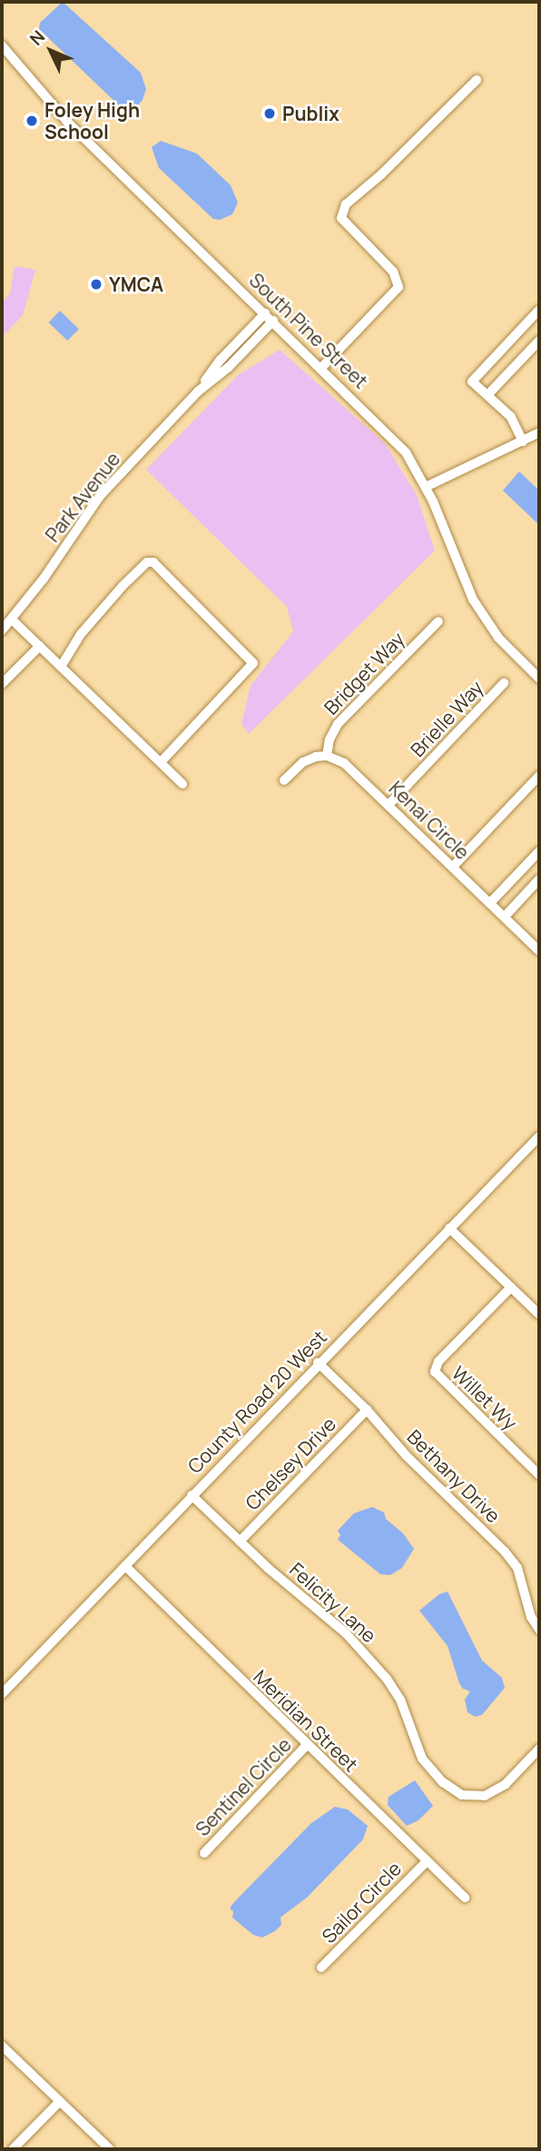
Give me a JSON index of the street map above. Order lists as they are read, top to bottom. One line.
{"streets":{"street":["South Pine Street","Park Avenue","Bridget Way","Brielle Way","Kenai Circle","Willet Wy","County Road 20 West","Chelsey Drive","Bethany Drive","Felicity Lane","Meridian Street","Sentinel Circle","Sailor Circle"]},"crossings":[["South Pine Street","Park Avenue"],["Bridget Way","Kenai Circle"],["Brielle Way","Kenai Circle"],["County Road 20 West","Bethany Drive"],["County Road 20 West","Felicity Lane"],["County Road 20 West","Meridian Street"],["Chelsey Drive","Bethany Drive"],["Chelsey Drive","Felicity Lane"],["Meridian Street","Sentinel Circle"],["Meridian Street","Sailor Circle"]],"places":["Publix","Foley High School","YMCA"],"north":"top left"}
